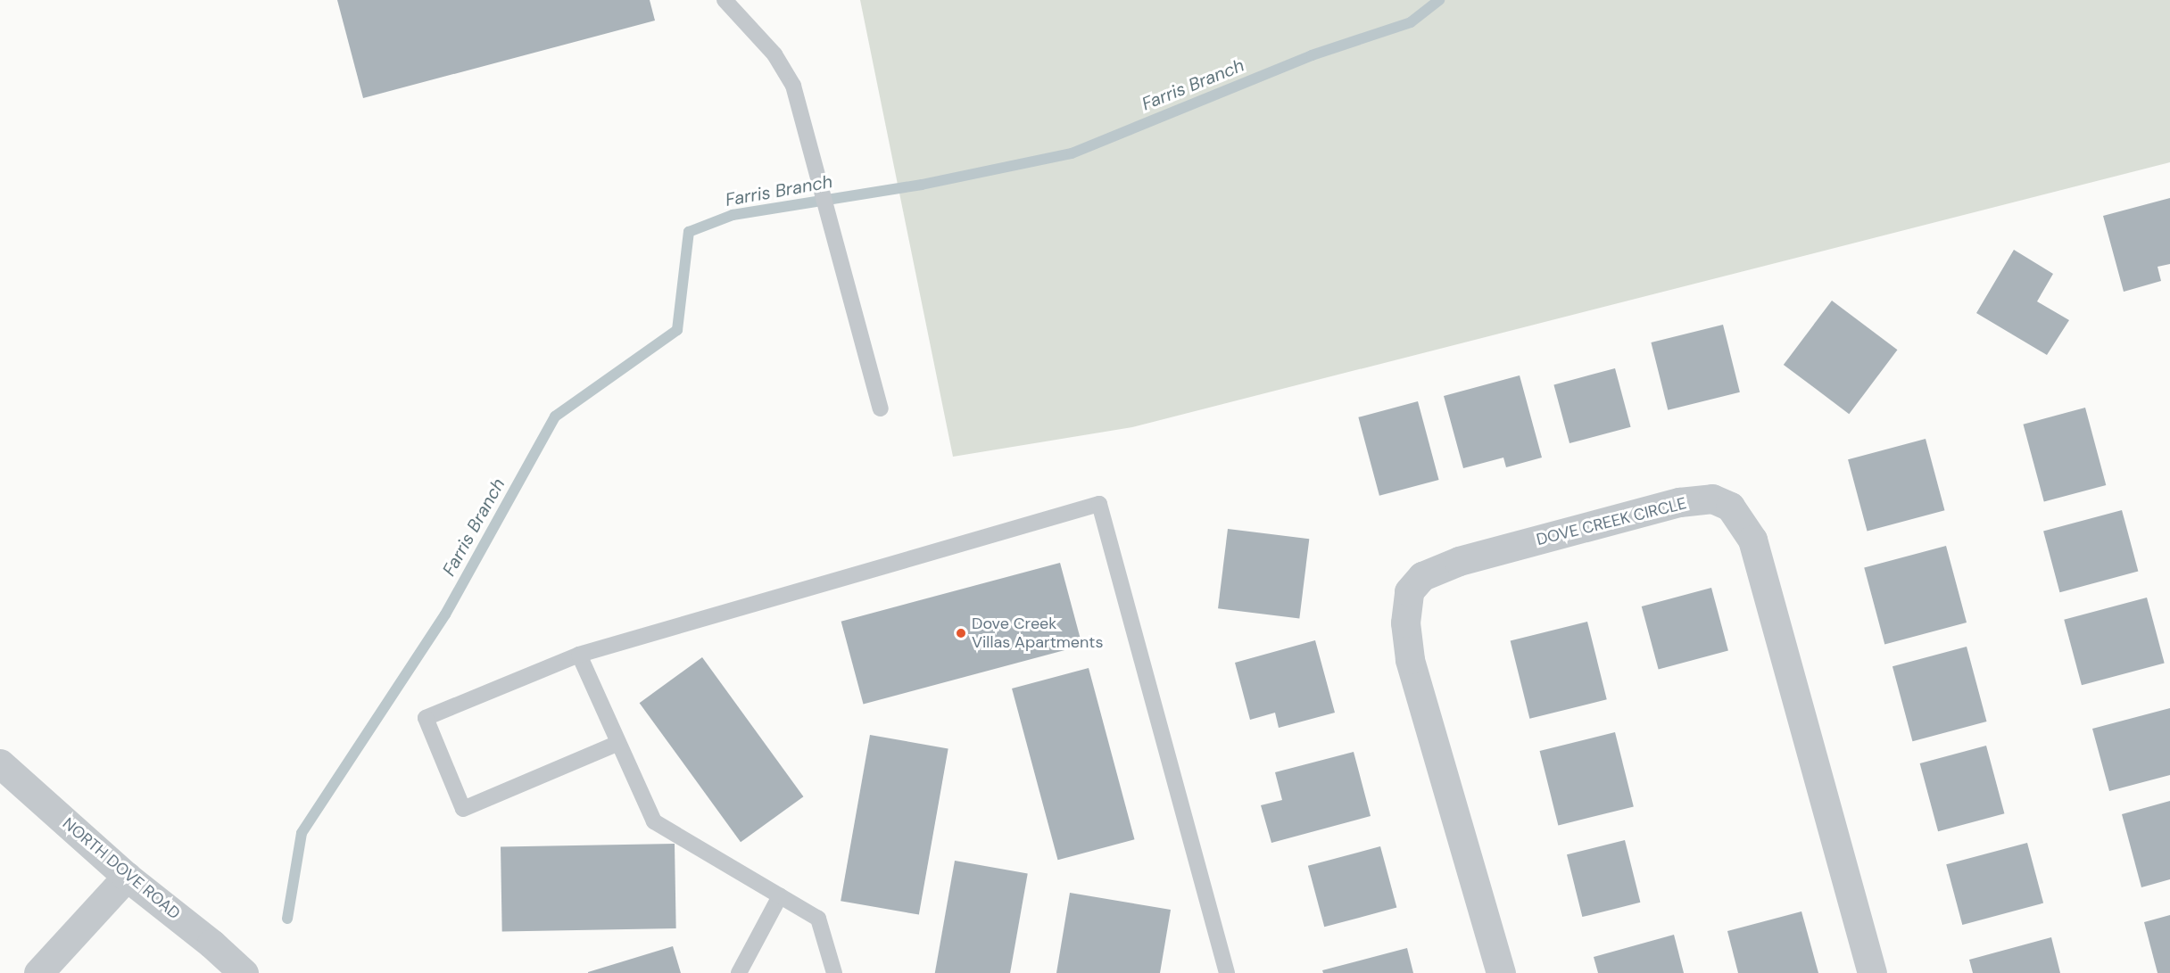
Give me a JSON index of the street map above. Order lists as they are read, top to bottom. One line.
{"streets":{"street":["DOVE CREEK CIRCLE","NORTH DOVE ROAD"]},"water":["Farris Branch"],"places":["Dove Creek Villas Apartments"]}
